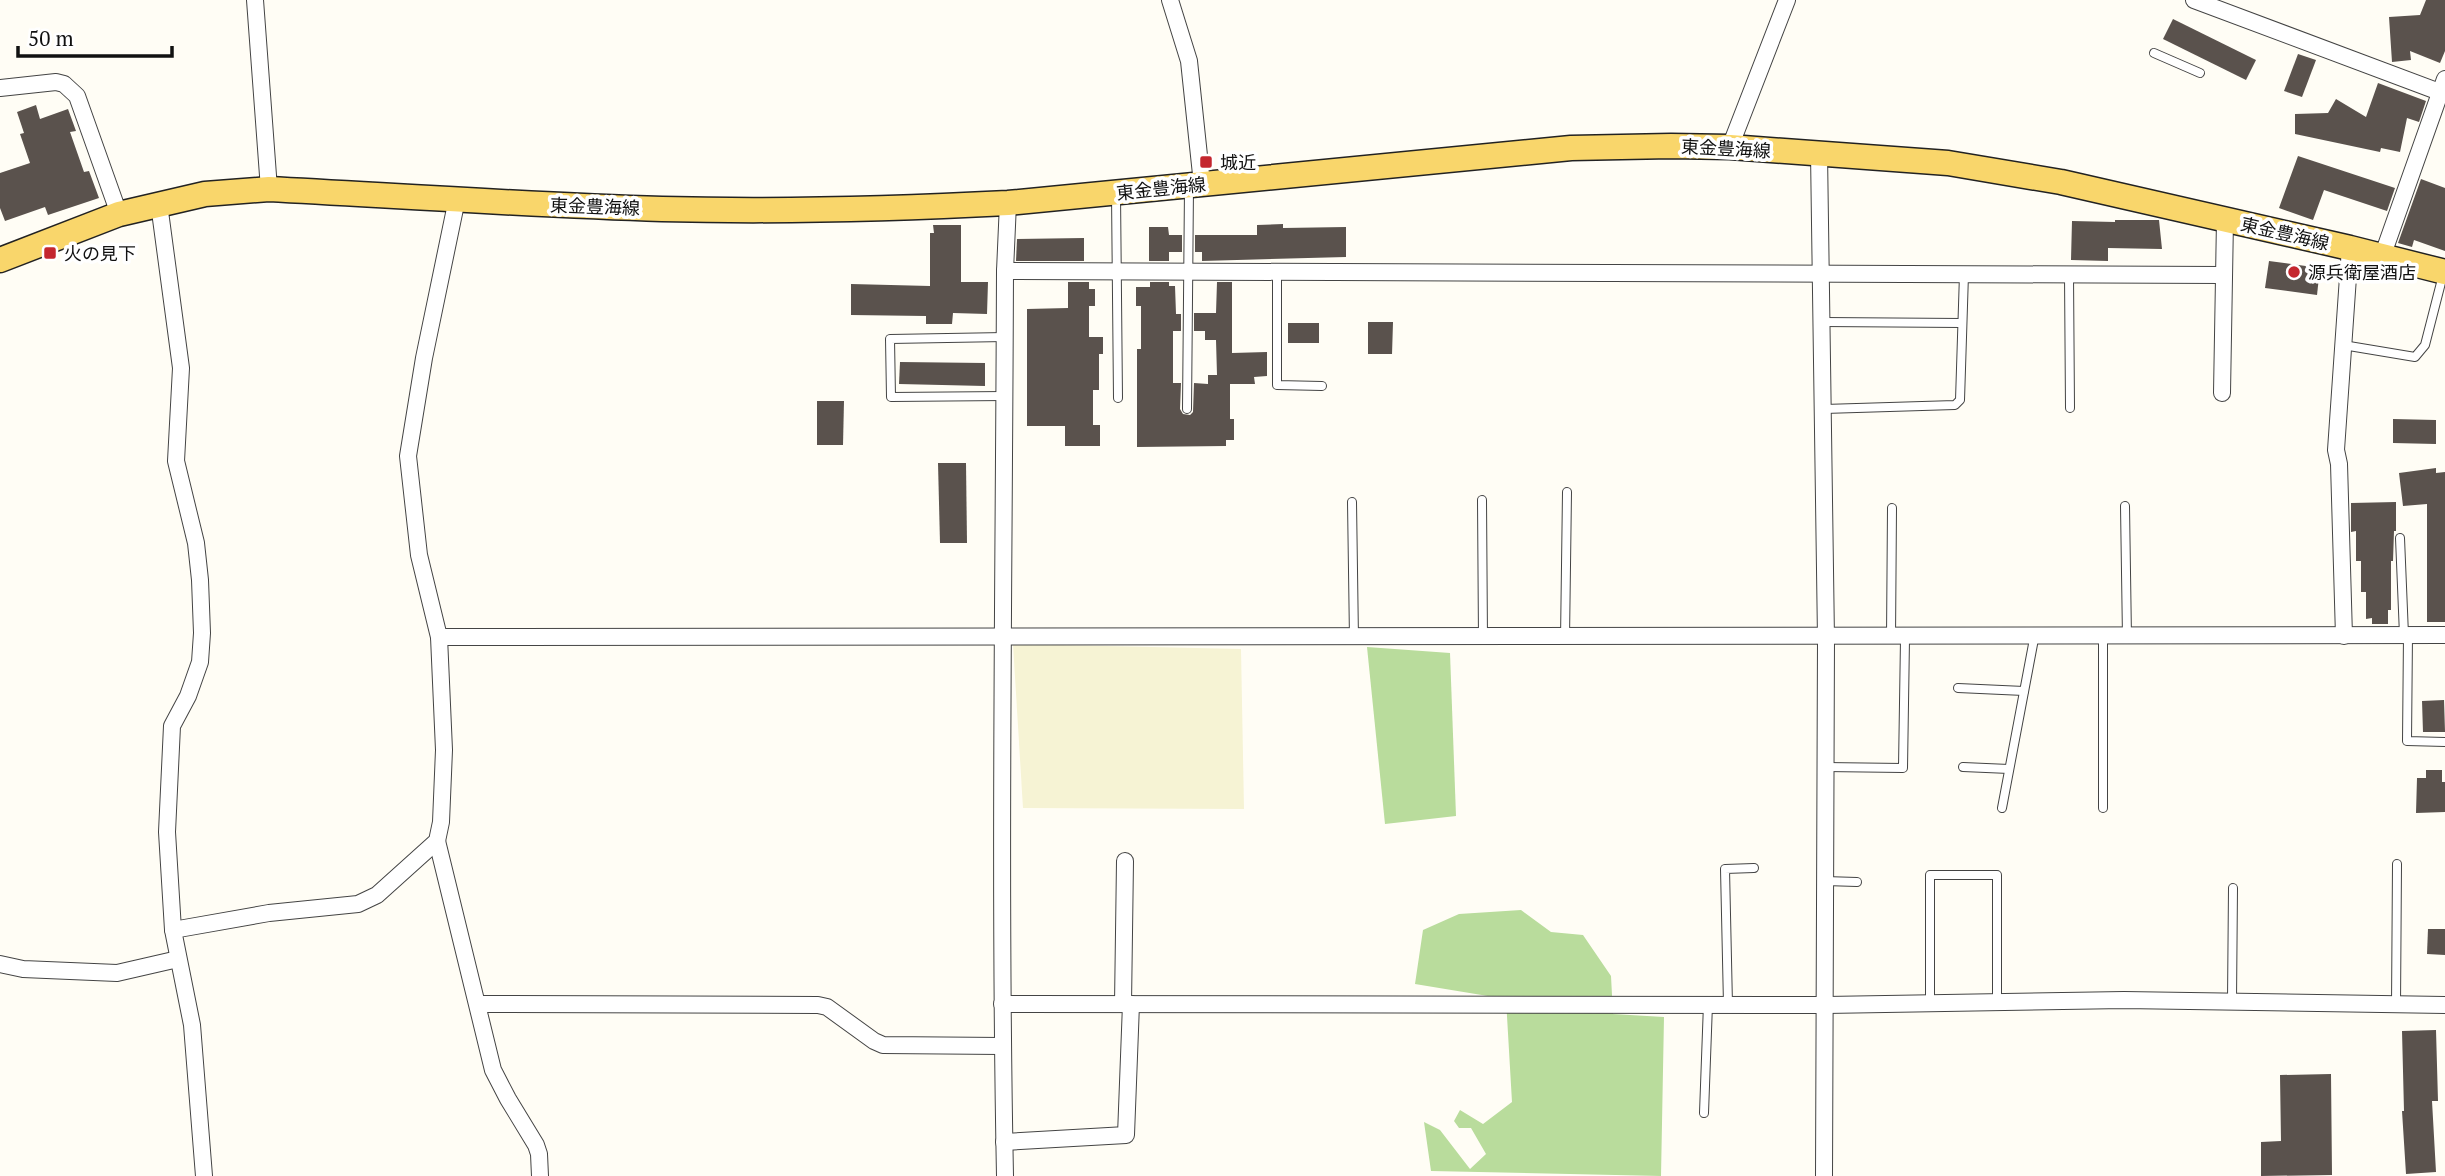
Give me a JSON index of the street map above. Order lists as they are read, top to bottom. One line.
{"streets":{"main road":["東金豊海線"]},"places":{"transit":["城近","火の見下"],"other":["源兵衛屋酒店"]},"scale_bar":"50 m"}
